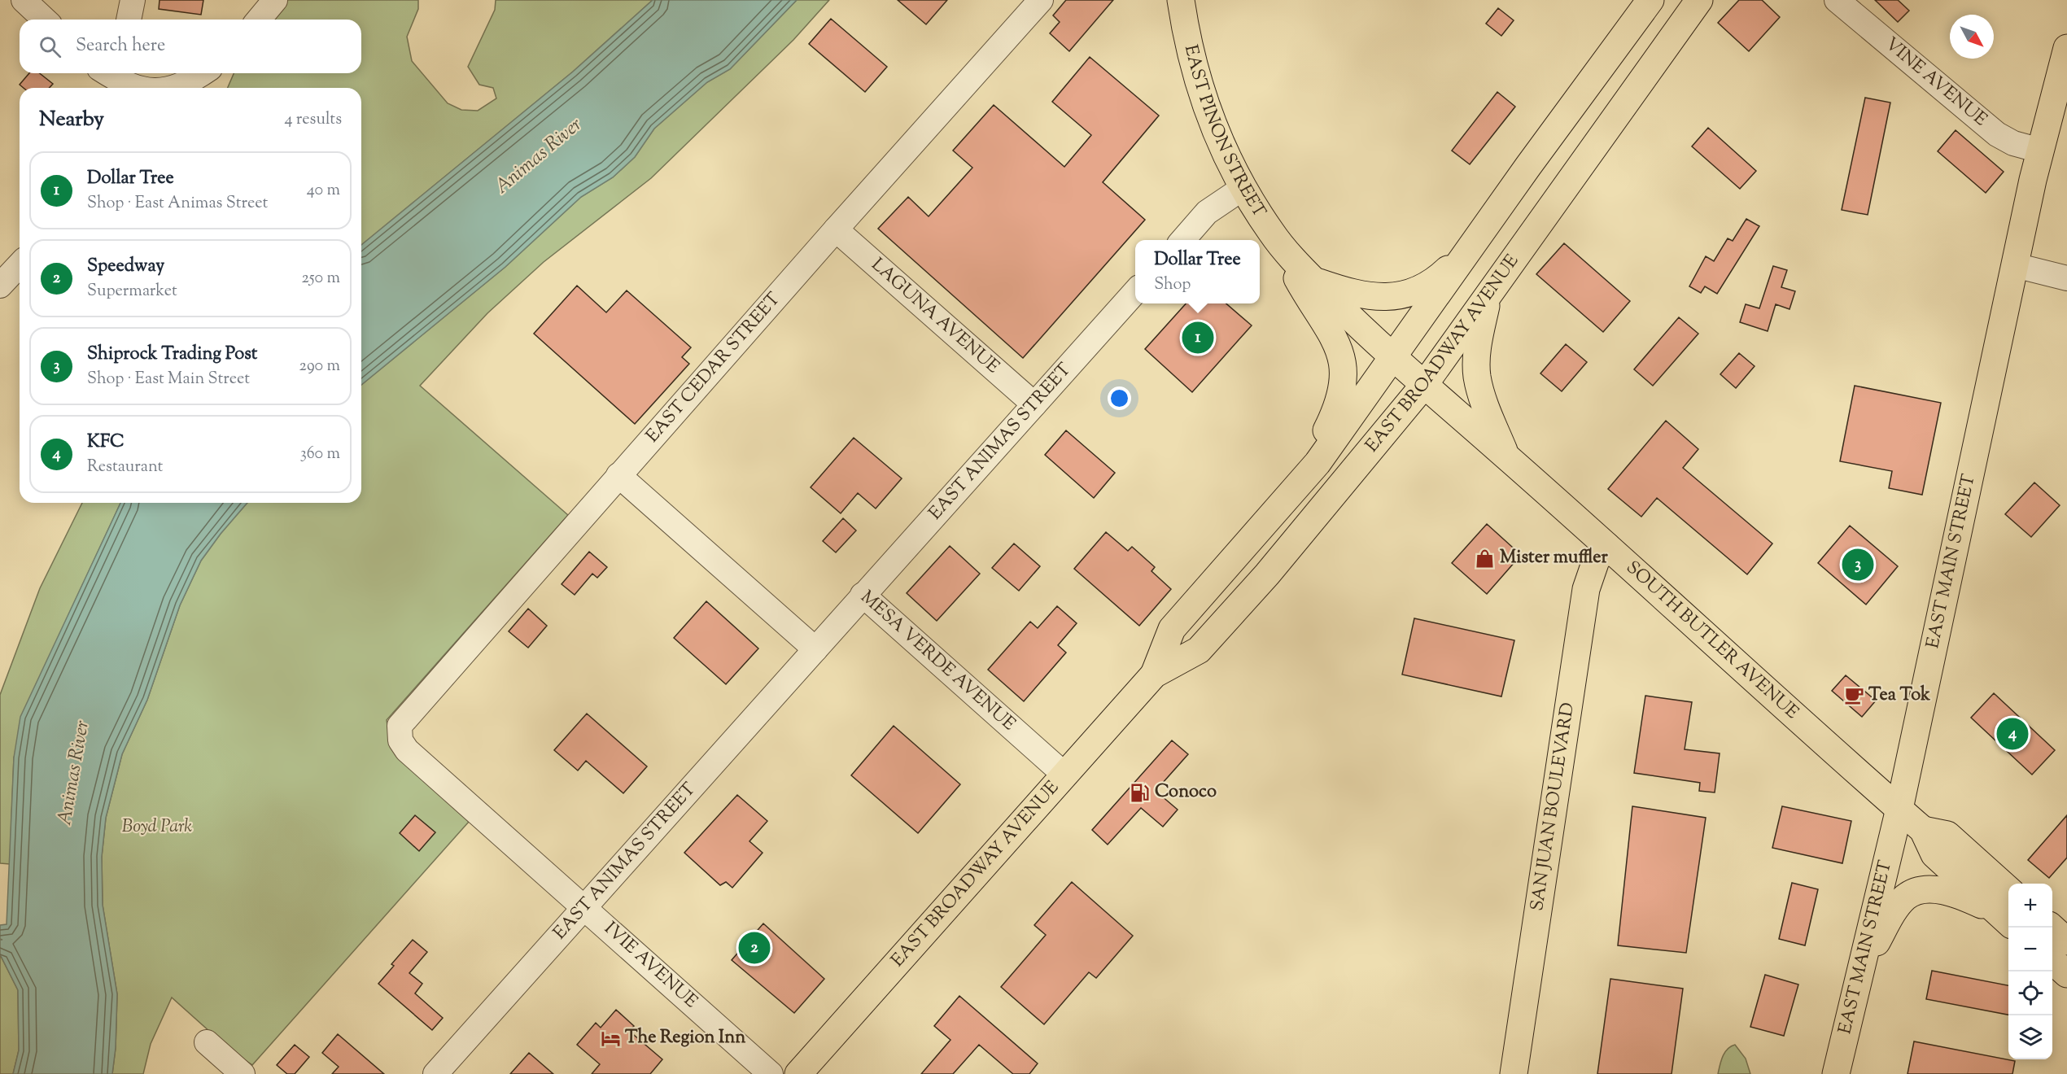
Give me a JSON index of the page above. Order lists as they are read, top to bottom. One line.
{"streets":{"main road":["EAST PINON STREET","EAST BROADWAY AVENUE","EAST MAIN STREET","SOUTH BUTLER AVENUE","SAN JUAN BOULEVARD"],"street":["VINE AVENUE","LAGUNA AVENUE","EAST CEDAR STREET","EAST ANIMAS STREET","MESA VERDE AVENUE","IVIE AVENUE"]},"crossings":[["VINE AVENUE","EAST MAIN STREET"],["EAST PINON STREET","EAST BROADWAY AVENUE"],["EAST PINON STREET","SOUTH BUTLER AVENUE"],["LAGUNA AVENUE","EAST CEDAR STREET"],["LAGUNA AVENUE","EAST ANIMAS STREET"],["EAST BROADWAY AVENUE","SOUTH BUTLER AVENUE"],["EAST BROADWAY AVENUE","MESA VERDE AVENUE"],["EAST CEDAR STREET","IVIE AVENUE"],["EAST ANIMAS STREET","MESA VERDE AVENUE"],["EAST ANIMAS STREET","IVIE AVENUE"],["EAST MAIN STREET","SOUTH BUTLER AVENUE"],["SOUTH BUTLER AVENUE","SAN JUAN BOULEVARD"]],"water":["Animas River"],"parks":["Boyd Park"],"places":{"shop":["Mister muffler"],"cafe":["Tea Tok"],"fuel station":["Conoco"],"hotel":["The Region Inn"]},"north":"bottom right","page":{"search":"Search here","heading":["Nearby","4 results"],"list":[{"mark":"1","name":"Dollar Tree","note":"Shop · East Animas Street","value":"40 m"},{"mark":"2","name":"Speedway","note":"Supermarket","value":"250 m"},{"mark":"3","name":"Shiprock Trading Post","note":"Shop · East Main Street","value":"290 m"},{"mark":"4","name":"KFC","note":"Restaurant","value":"360 m"}],"popup":["Dollar Tree","Shop"],"pins":["1","3","4","2"],"map_buttons":["+","−"]}}
